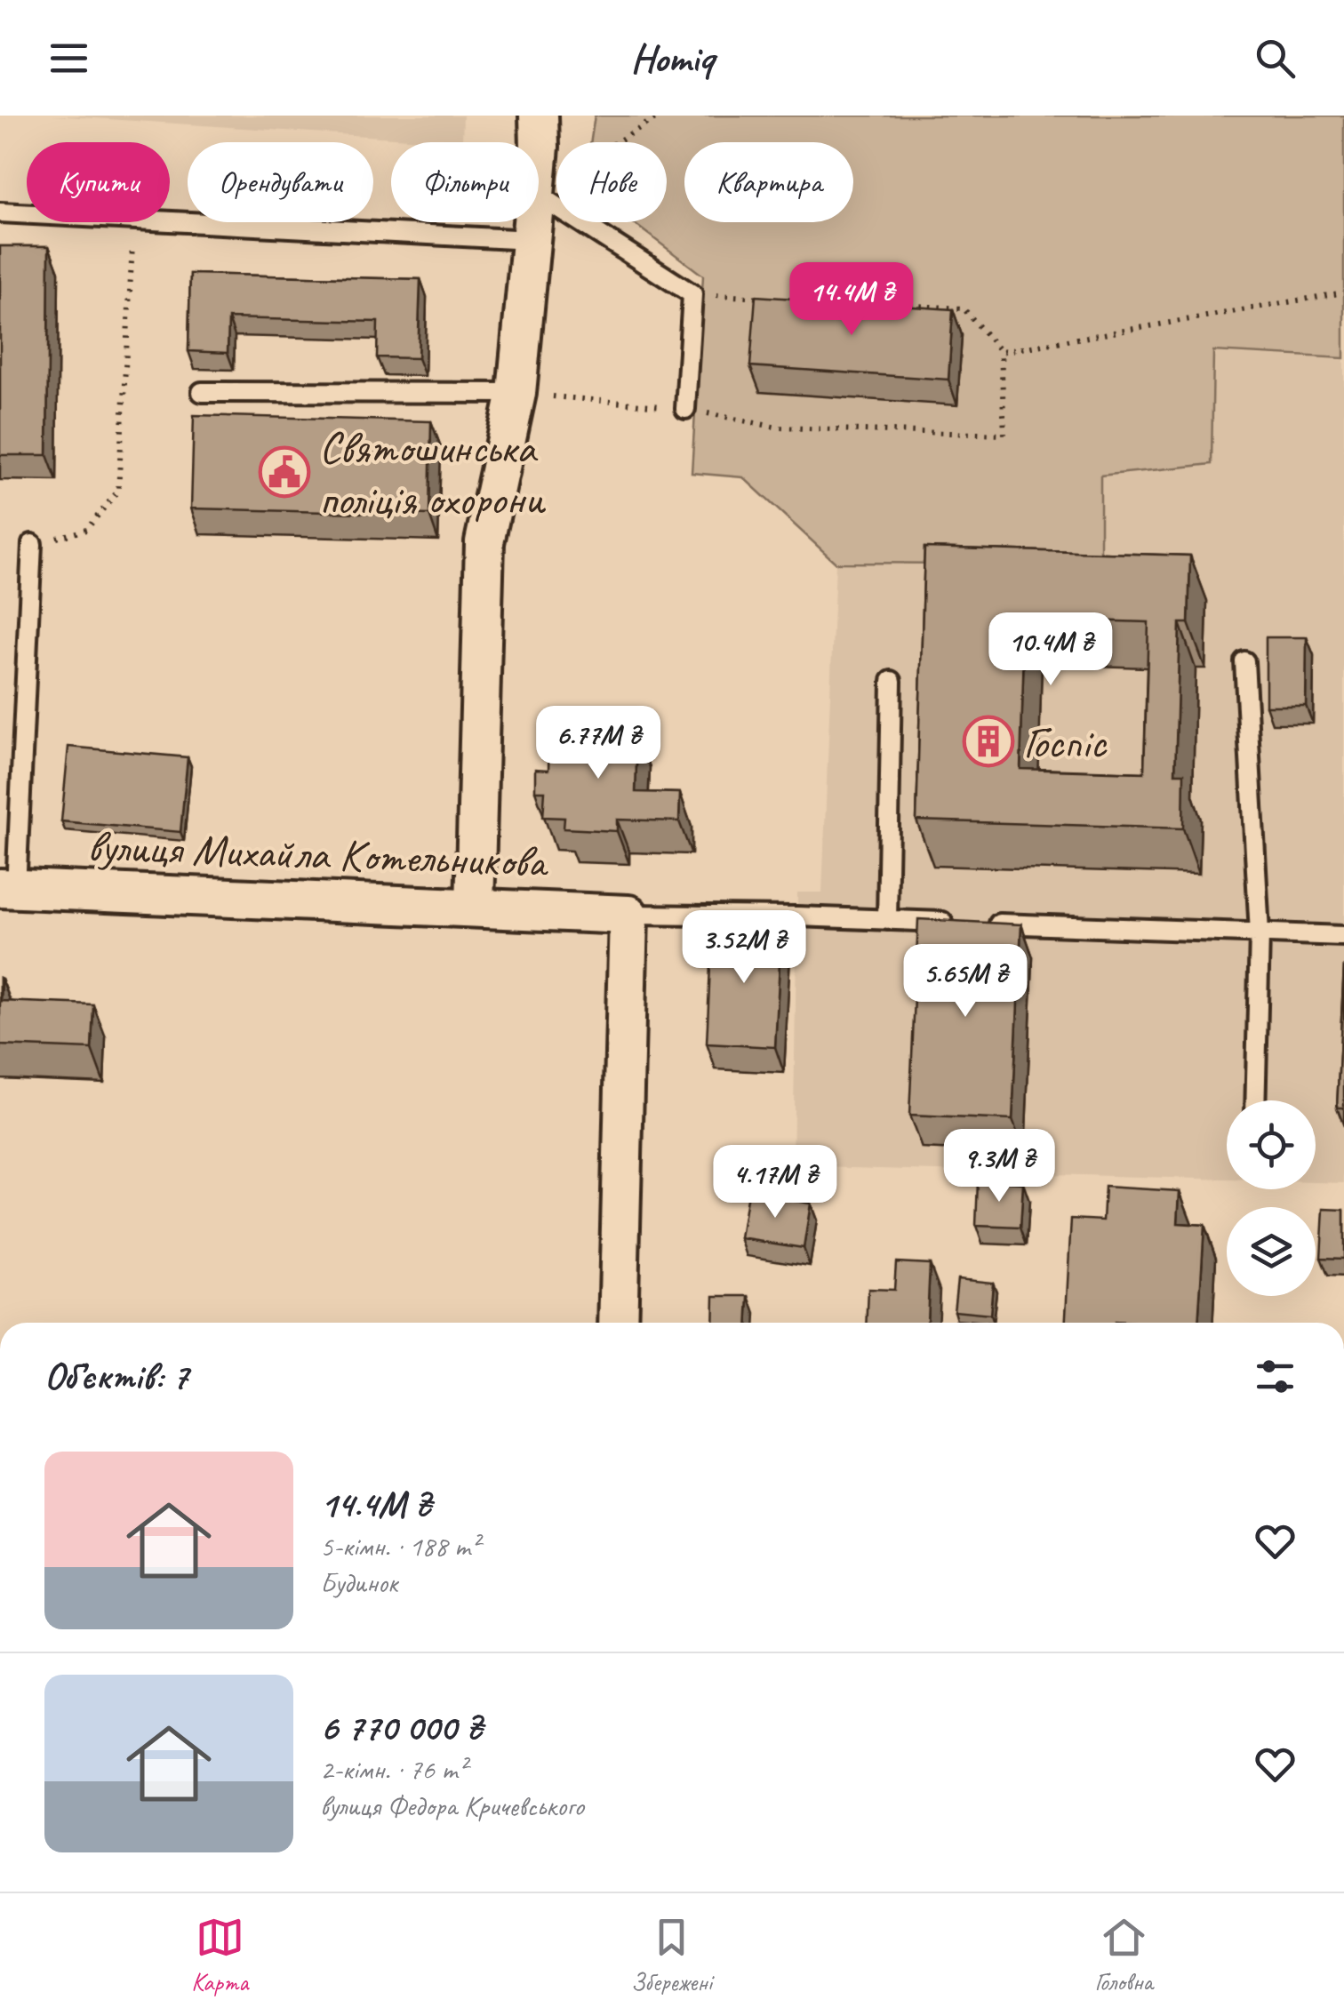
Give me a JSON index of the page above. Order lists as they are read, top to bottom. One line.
{"streets":{"street":["вулиця Михайла Котельникова"]},"places":{"public building":["Святошинська поліція охорони"],"building":["Госпіс"]},"page":{"header":"Homiq","chip":["Купити","Орендувати","Фільтри","Нове","Квартира"],"price":["14.4M ₴","10.4M ₴","6.77M ₴","3.52M ₴","5.65M ₴","9.3M ₴","4.17M ₴"],"heading":"Об’єктів: 7","list":[{"name":"14.4M ₴","note":"5-кімн. · 188 m² · Будинок"},{"name":"6 770 000 ₴","note":"2-кімн. · 76 m² · вулиця Федора Кричевського"}],"tabs":["Карта","Збережені","Головна"]}}
